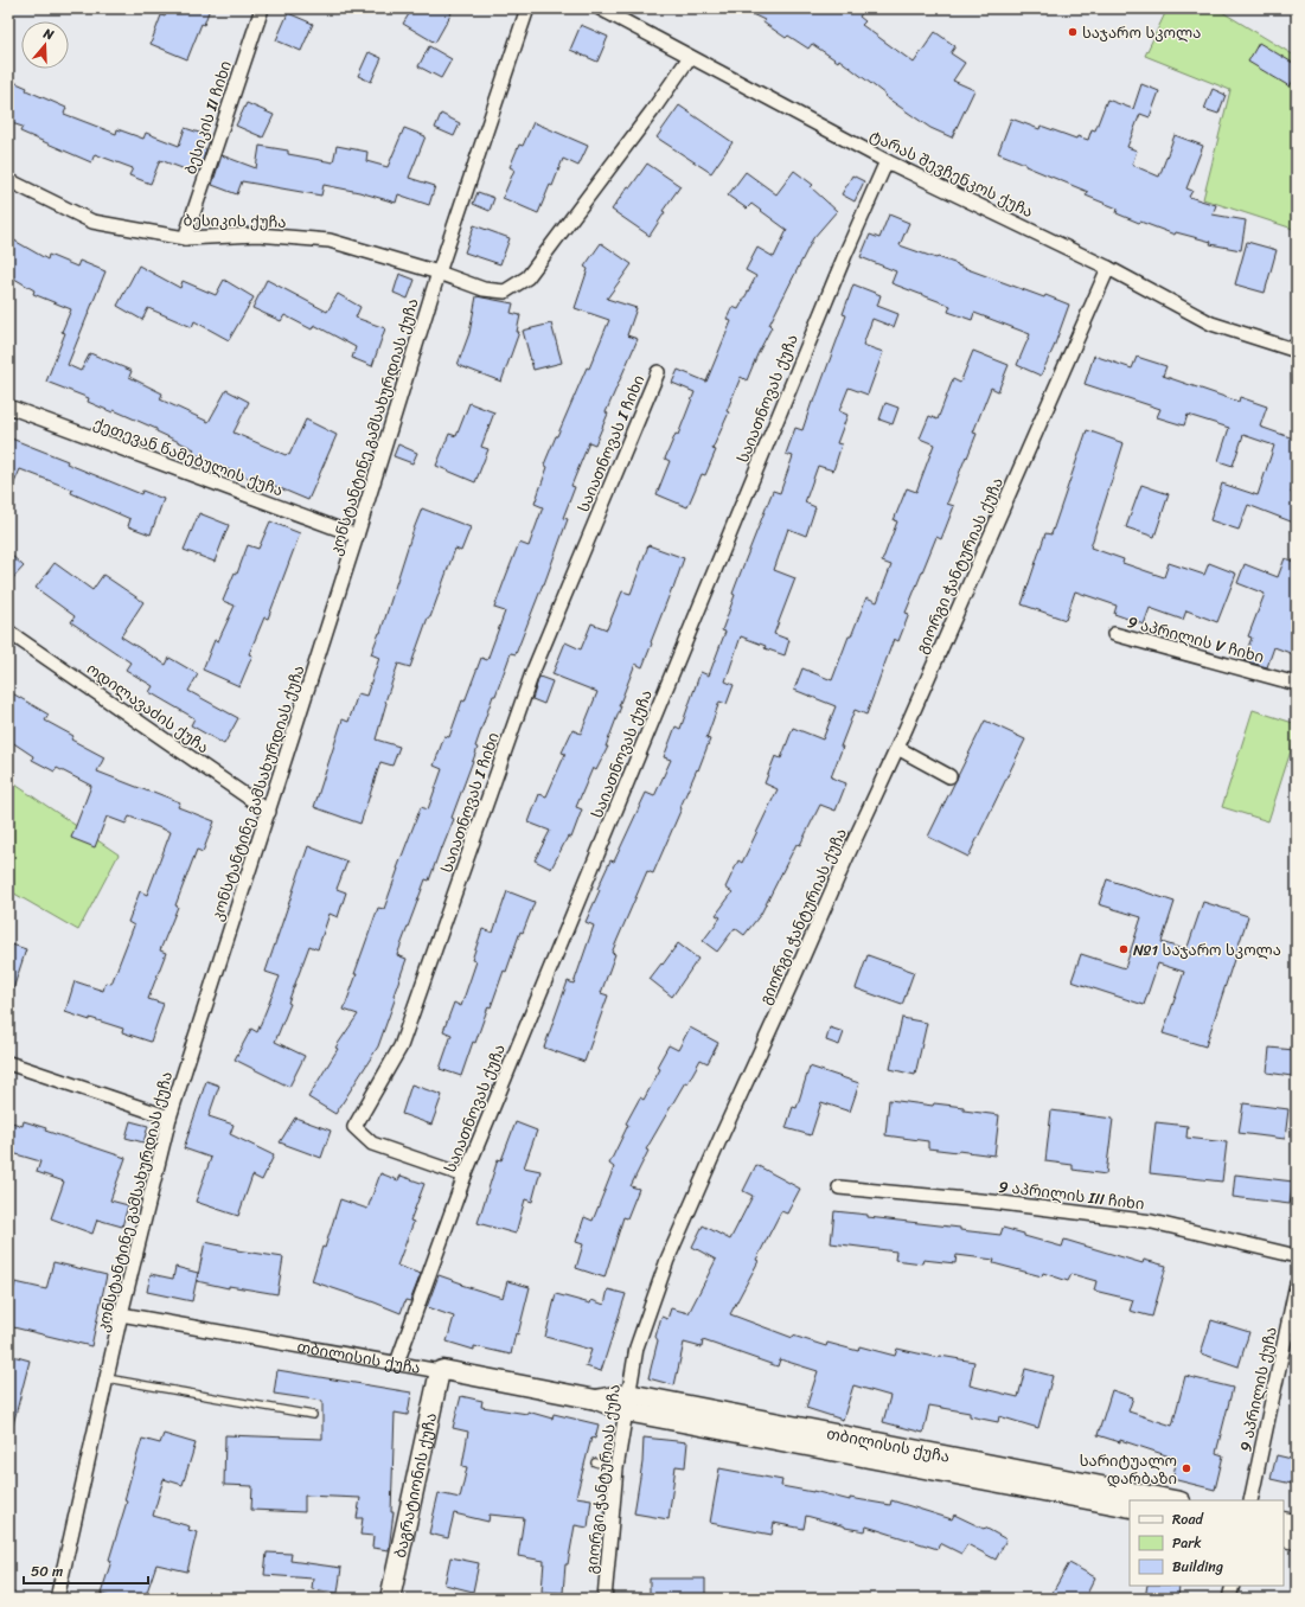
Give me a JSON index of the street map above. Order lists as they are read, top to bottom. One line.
{"streets":{"street":["ბესიკის II ჩიხი","ტარას შევჩენკოს ქუჩა","ბესიკის ქუჩა","საიათნოვას ქუჩა","კონსტანტინე გამსახურდიას ქუჩა","საიათნოვას I ჩიხი","ქეთევან წამებულის ქუჩა","გიორგი ჭანტურიას ქუჩა","9 აპრილის V ჩიხი","ოდილავაძის ქუჩა","9 აპრილის III ჩიხი","თბილისის ქუჩა","9 აპრილის ქუჩა","ბაგრატიონის ქუჩა"]},"crossings":[["ბესიკის II ჩიხი","ბესიკის ქუჩა"],["ტარას შევჩენკოს ქუჩა","ბესიკის ქუჩა"],["ტარას შევჩენკოს ქუჩა","საიათნოვას ქუჩა"],["ტარას შევჩენკოს ქუჩა","გიორგი ჭანტურიას ქუჩა"],["ბესიკის ქუჩა","კონსტანტინე გამსახურდიას ქუჩა"],["საიათნოვას ქუჩა","საიათნოვას I ჩიხი"],["საიათნოვას ქუჩა","თბილისის ქუჩა"],["კონსტანტინე გამსახურდიას ქუჩა","ქეთევან წამებულის ქუჩა"],["კონსტანტინე გამსახურდიას ქუჩა","ოდილავაძის ქუჩა"],["კონსტანტინე გამსახურდიას ქუჩა","თბილისის ქუჩა"],["გიორგი ჭანტურიას ქუჩა","თბილისის ქუჩა"],["თბილისის ქუჩა","ბაგრატიონის ქუჩა"]],"places":["საჯარო სკოლა","№1 საჯარო სკოლა","სარიტუალო დარბაზი"],"legend":["Road","Park","Building"],"scale_bar":"50 m","north":"top"}
